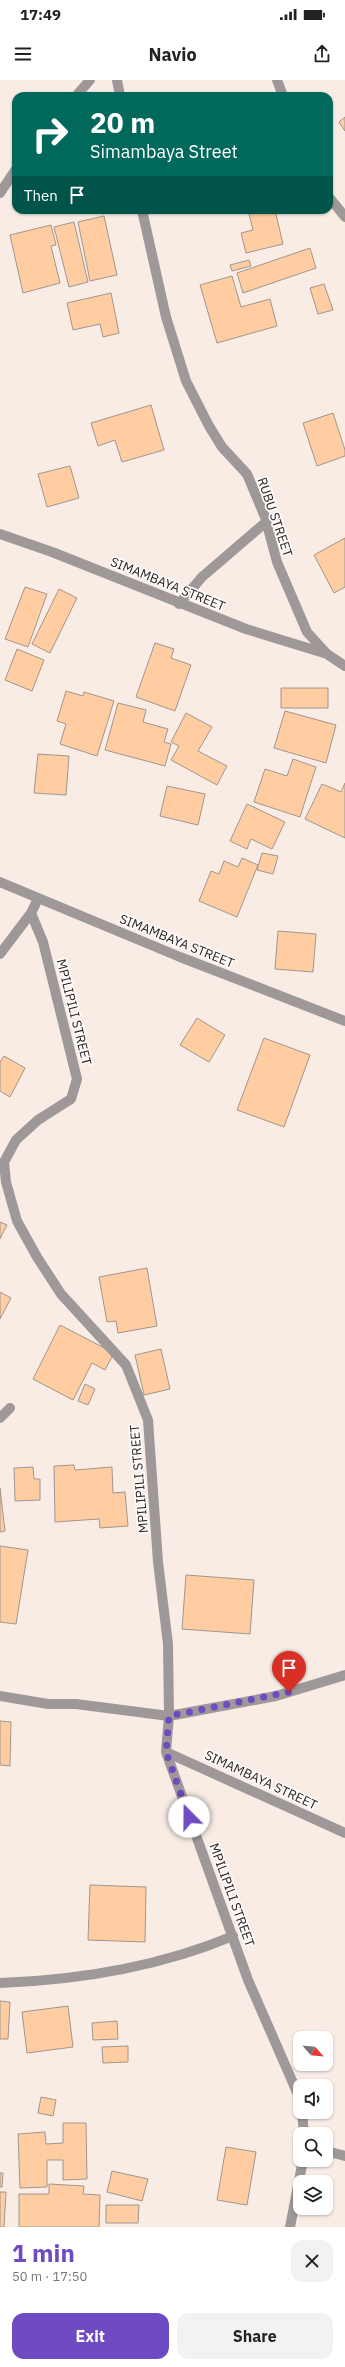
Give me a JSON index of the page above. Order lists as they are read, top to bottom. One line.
{"streets":{"street":["RUBU STREET","SIMAMBAYA STREET","MPILIPILI STREET"]},"crossings":[["RUBU STREET","SIMAMBAYA STREET"],["SIMAMBAYA STREET","MPILIPILI STREET"]],"north":"bottom right","page":{"status":"17:49","header":"Navio","turn":["20 m","Simambaya Street"],"then":"Then","heading":["1 min","50 m · 17:50"],"buttons":["Exit","Share"]}}
